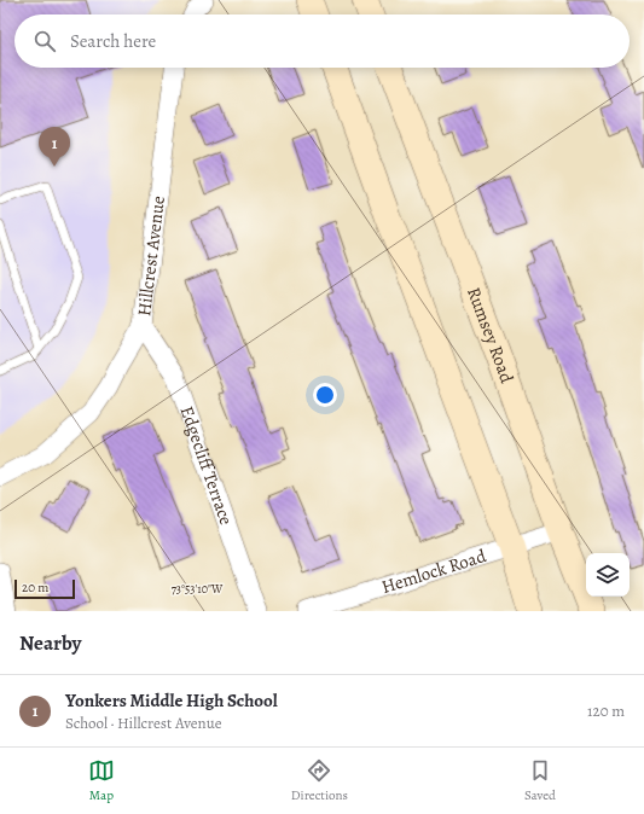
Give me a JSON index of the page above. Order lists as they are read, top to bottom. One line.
{"streets":{"street":["Hillcrest Avenue","Rumsey Road","Edgecliff Terrace","Hemlock Road"]},"crossings":[["Hillcrest Avenue","Edgecliff Terrace"],["Rumsey Road","Hemlock Road"]],"scale_bar":"20 m","page":{"search":"Search here","pins":"1","scale":"20 m","heading":"Nearby","list":[{"mark":"1","name":"Yonkers Middle High School","note":"School · Hillcrest Avenue","value":"120 m"}],"nav":["Map","Directions","Saved"]},"coordinates":["73°53'10\"W"]}
